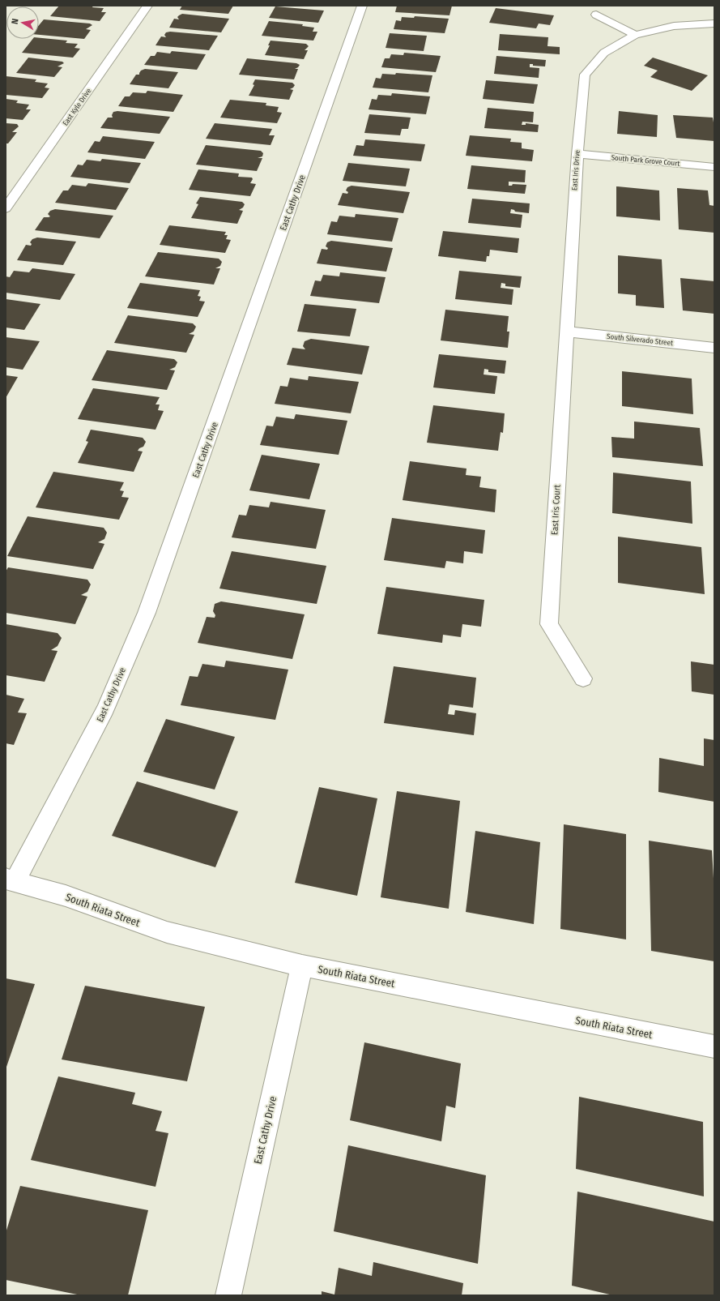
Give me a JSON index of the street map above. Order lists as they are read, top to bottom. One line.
{"streets":{"street":["East Kyle Drive","South Park Grove Court","East Iris Drive","East Cathy Drive","South Silverado Street","East Iris Court","South Riata Street"]},"crossings":[["South Park Grove Court","East Iris Drive"],["East Iris Drive","South Silverado Street"],["East Iris Drive","East Iris Court"],["East Cathy Drive","South Riata Street"],["South Silverado Street","East Iris Court"]],"north":"left"}
